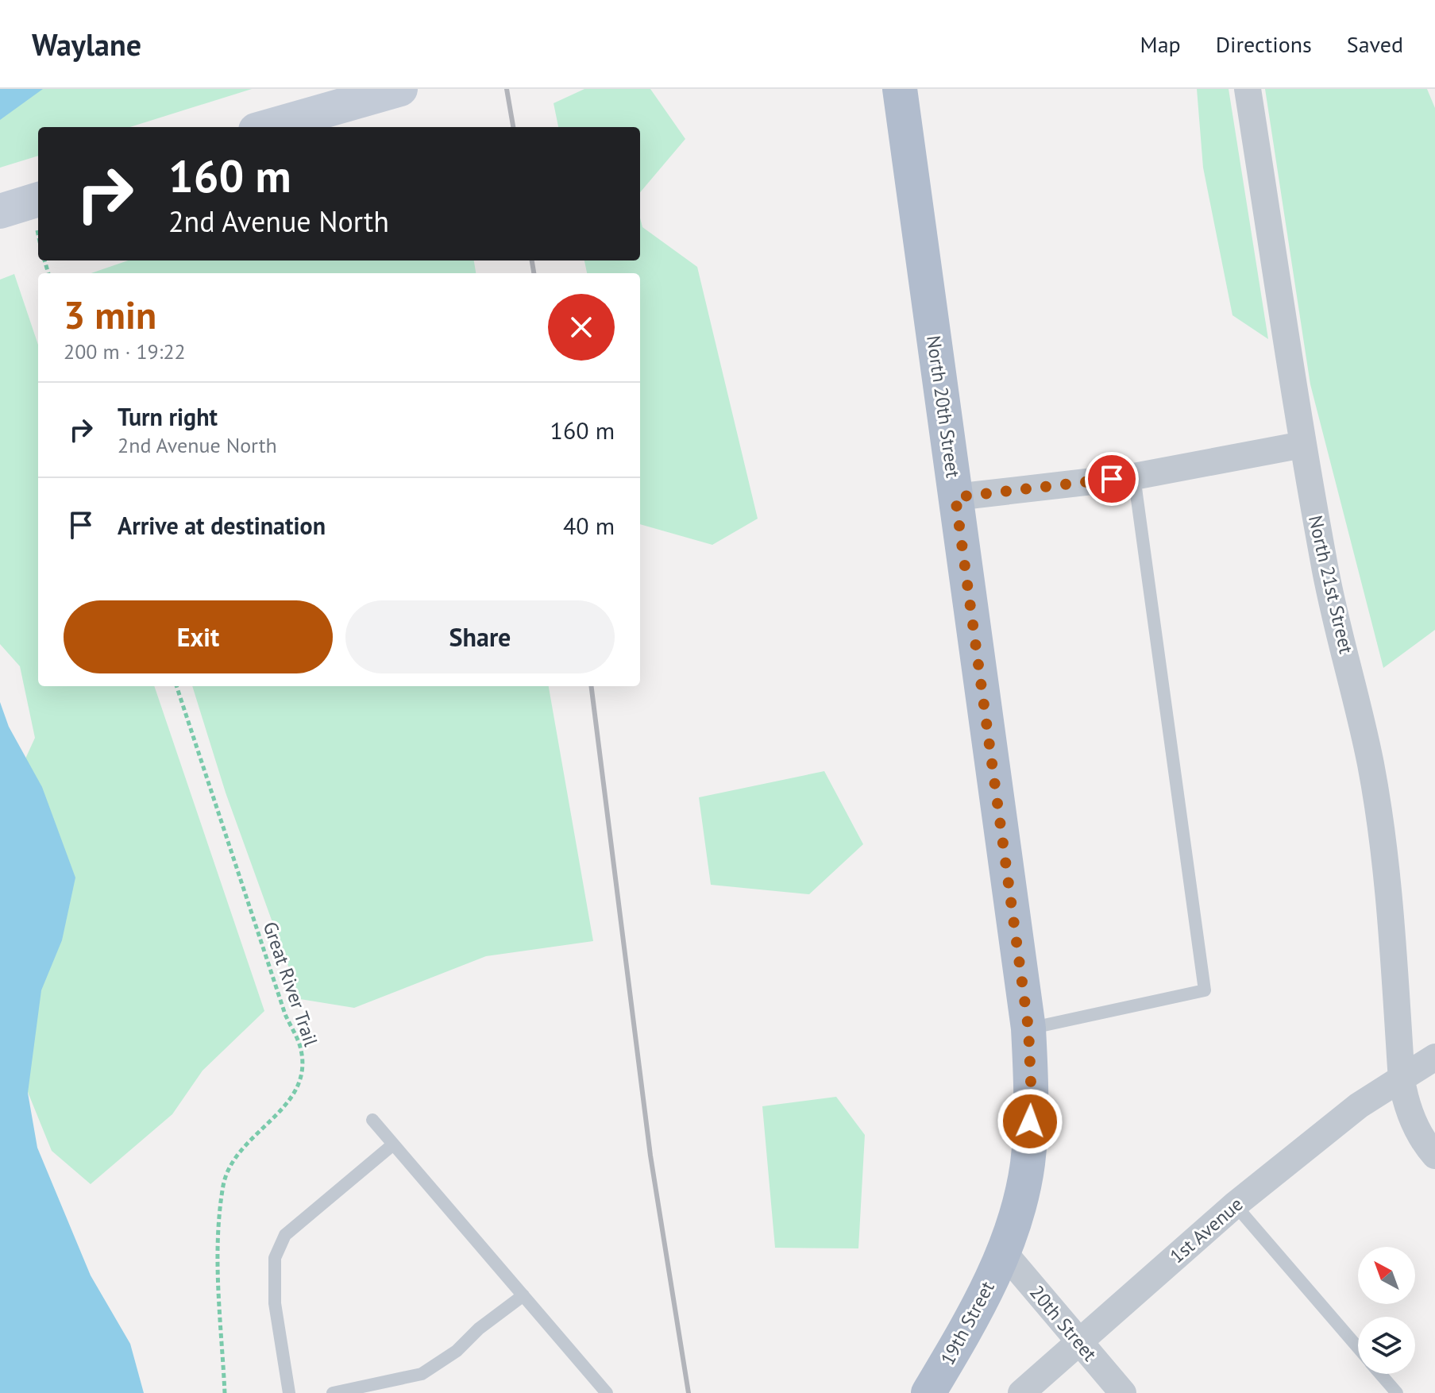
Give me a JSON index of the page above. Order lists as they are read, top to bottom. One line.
{"streets":{"main road":["North 20th Street","19th Street"],"street":["North 21st Street","1st Avenue","20th Street"],"path":["Great River Trail"]},"crossings":[["North 20th Street","19th Street"],["North 20th Street","20th Street"],["North 21st Street","1st Avenue"],["1st Avenue","20th Street"],["19th Street","20th Street"]],"north":"top left","page":{"header":"Waylane","nav":["Map","Directions","Saved"],"turn":["160 m","2nd Avenue North"],"heading":["3 min","200 m · 19:22"],"list":[{"name":"Turn right","note":"2nd Avenue North","value":"160 m"},{"name":"Arrive at destination","value":"40 m"}],"buttons":["Exit","Share"]}}
